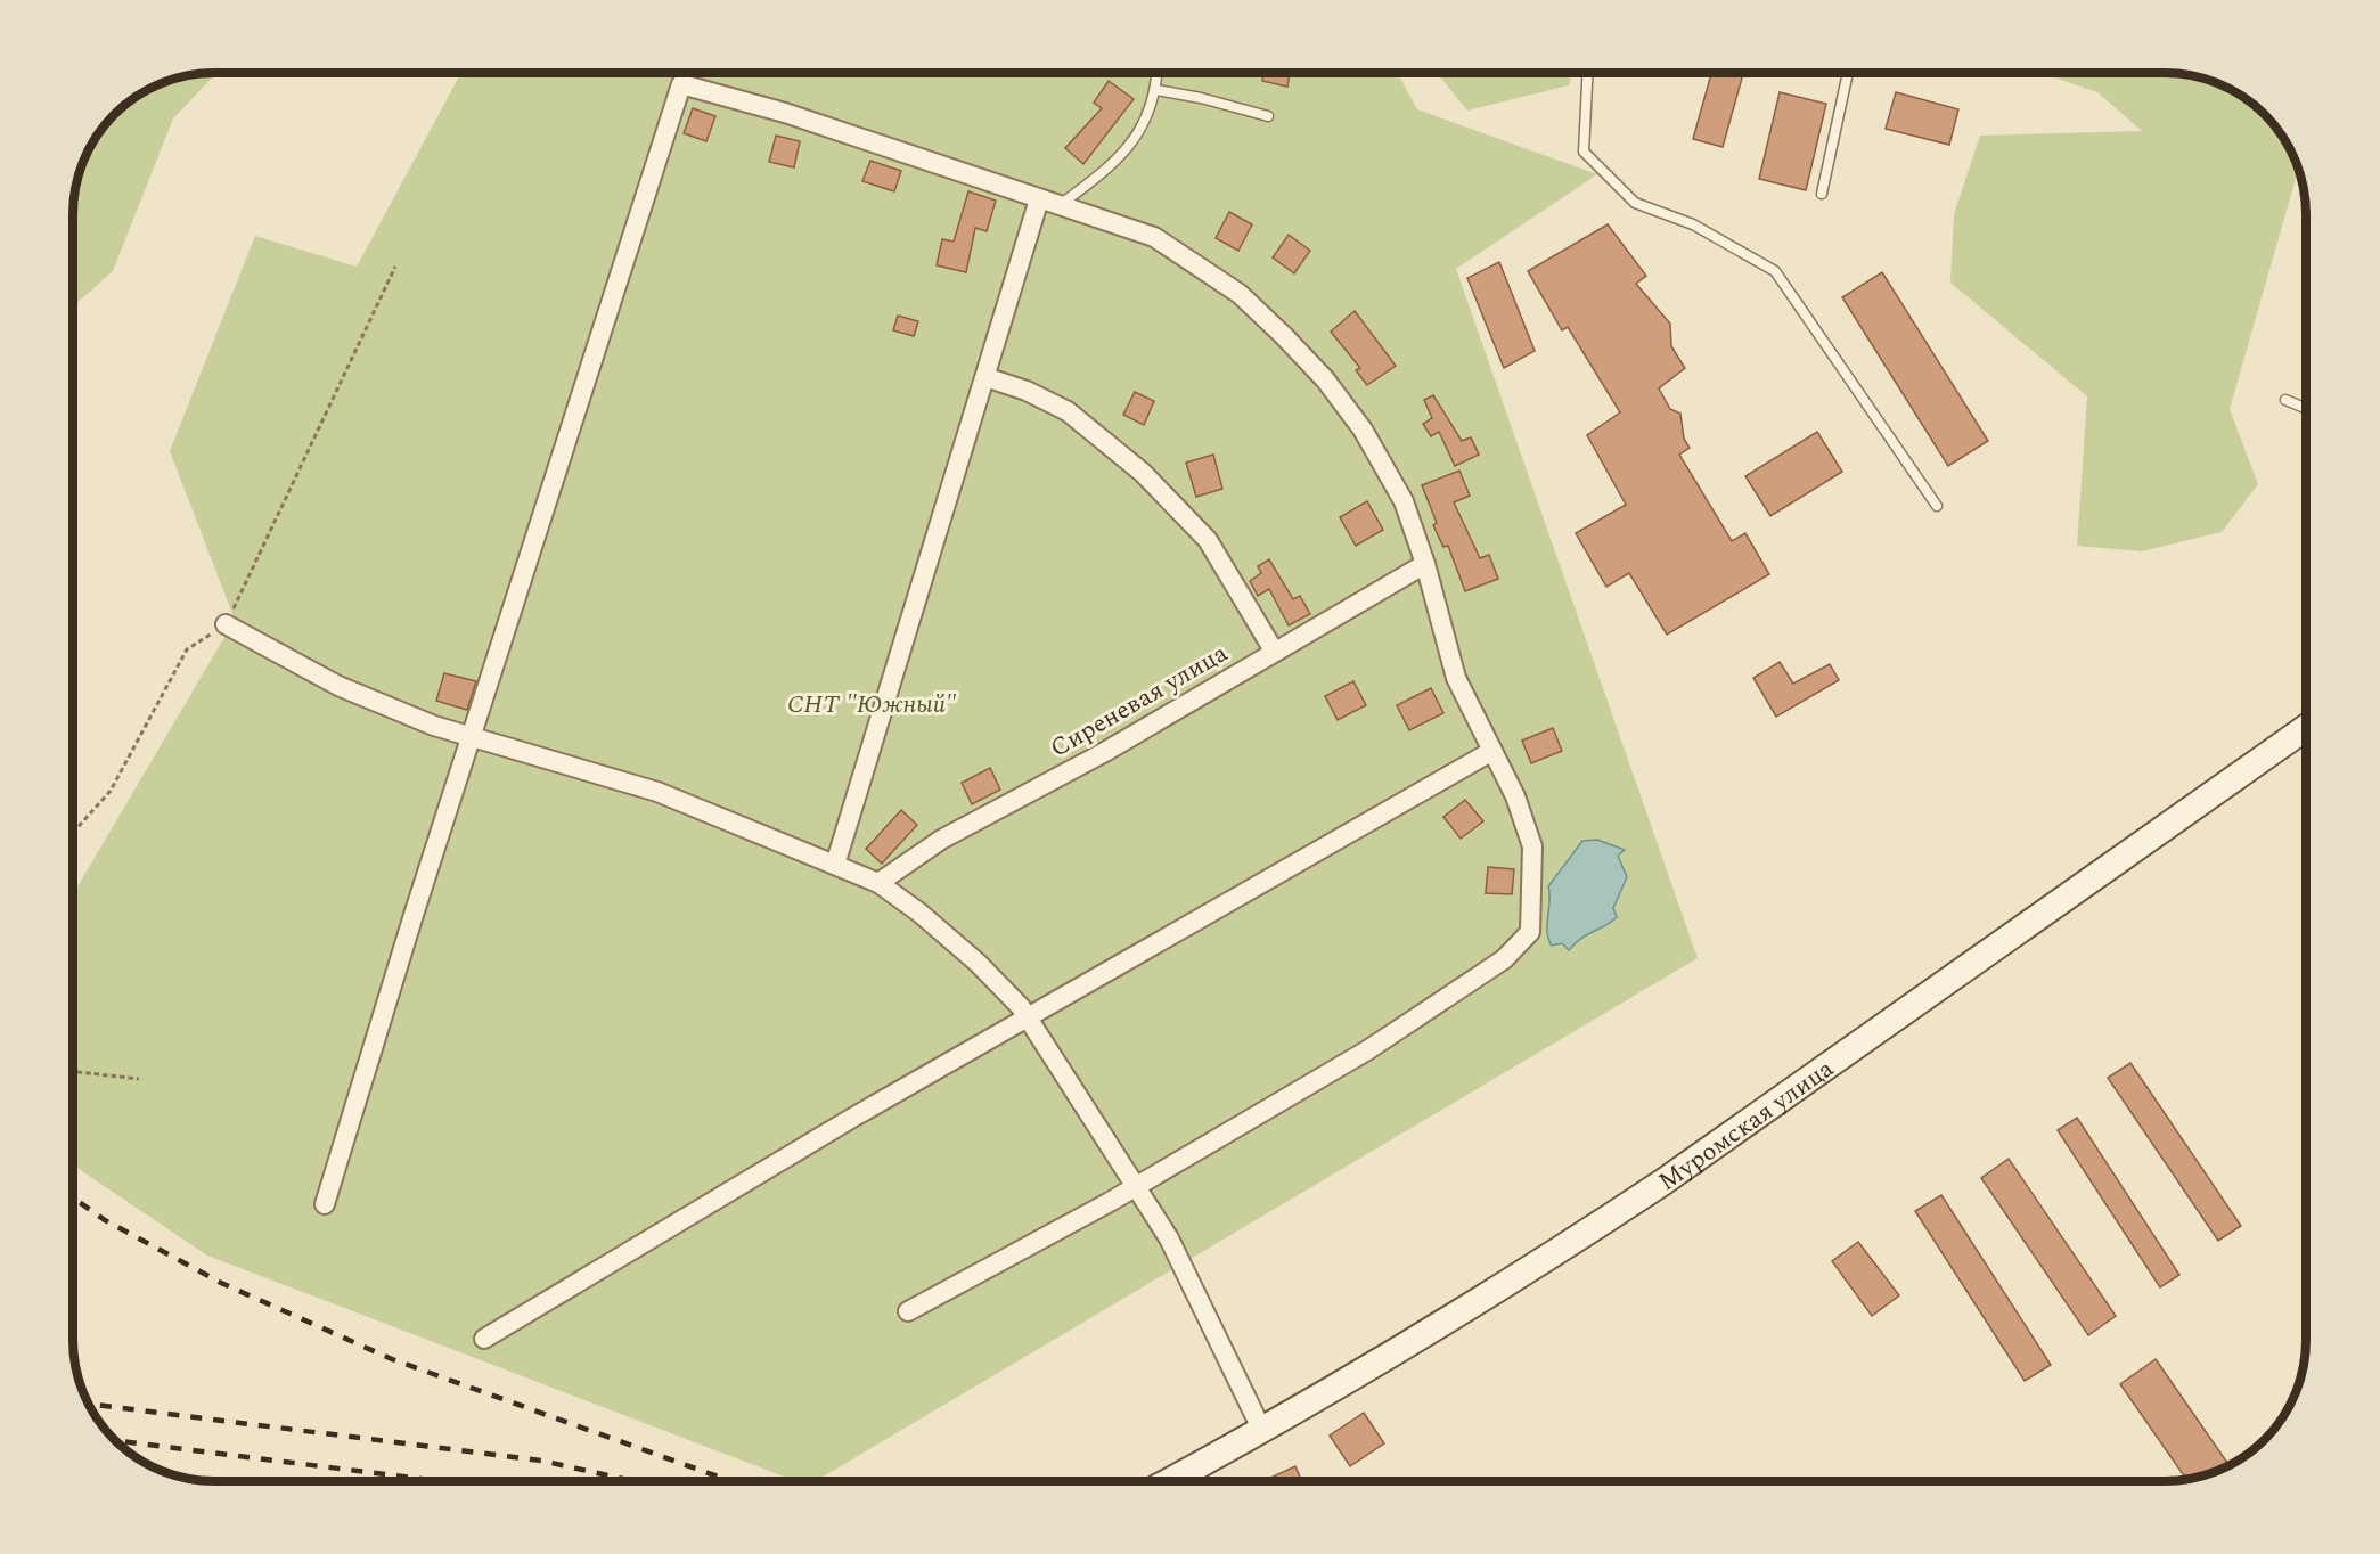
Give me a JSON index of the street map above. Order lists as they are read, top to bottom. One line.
{"streets":{"main road":["Муромская улица"],"street":["Сиреневая улица"]},"parks":["СНТ \"Южный\""]}
